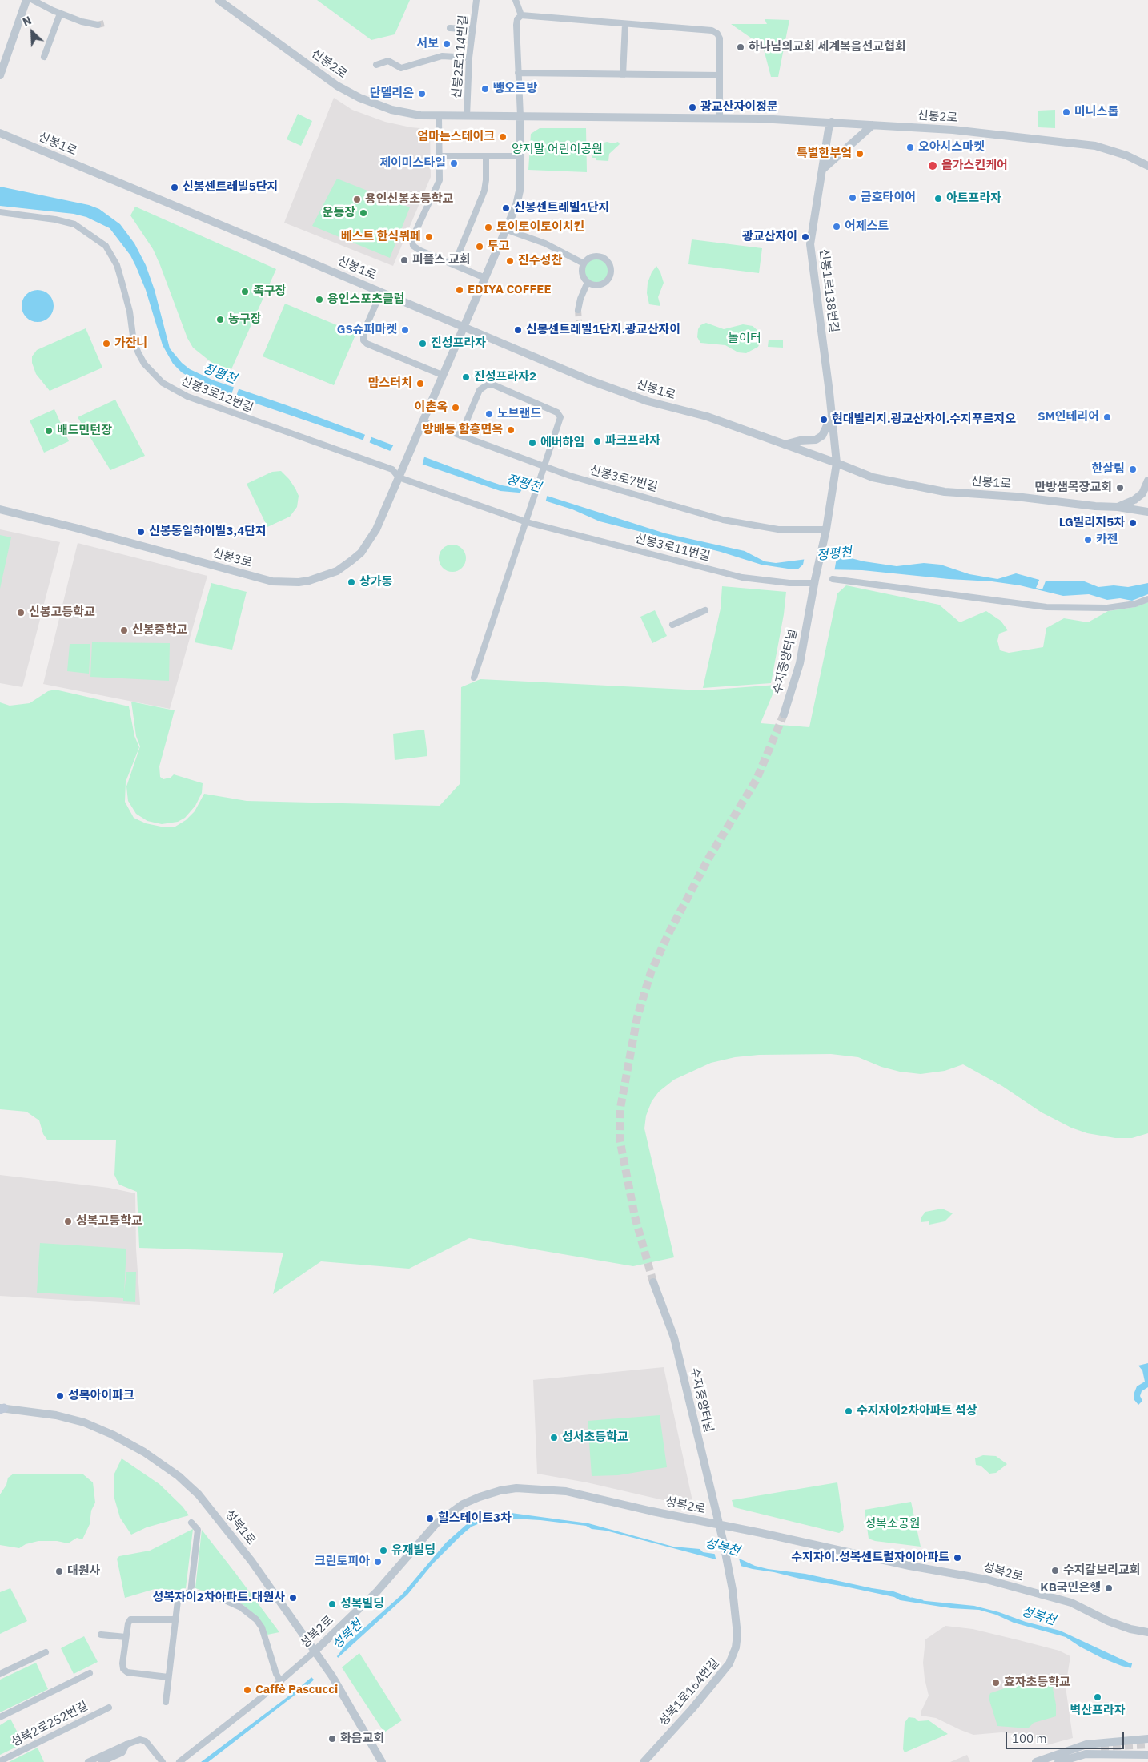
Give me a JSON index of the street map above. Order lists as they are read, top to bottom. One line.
{"streets":{"street":["신봉2로114번길","신봉2로","신봉1로","신봉1로138번길","신봉3로12번길","신봉3로7번길","신봉3로11번길","신봉3로","수지중앙터널","성복2로","성복1로","성복1로164번길","성복2로252번길"]},"crossings":[["신봉2로114번길","신봉2로"],["신봉2로","신봉1로138번길"],["신봉1로","신봉1로138번길"],["신봉3로12번길","신봉3로11번길"],["신봉3로12번길","신봉3로"],["신봉3로7번길","신봉3로"],["신봉3로11번길","신봉3로"],["신봉3로11번길","수지중앙터널"],["수지중앙터널","성복2로"],["수지중앙터널","성복1로164번길"],["성복2로","성복1로"],["성복2로","성복1로164번길"]],"water":["정평천","성복천"],"parks":["양지말 어린이공원","놀이터","성복소공원"],"places":["서보","하나님의교회 세계복음선교협회","뺑오르방","단델리온","광교산자이정문","미니스톱","엄마는스테이크","오아시스마켓","특별한부엌","제이미스타일","올가스킨케어","신봉센트레빌5단지","금호타이어","아트프라자","용인신봉초등학교","신봉센트레빌1단지","운동장","어제스트","토이토이토이치킨","베스트 한식뷔페","광교산자이","투고","피플스 교회","진수성찬","EDIYA COFFEE","족구장","용인스포츠클럽","농구장","GS슈퍼마켓","신봉센트레빌1단지.광교산자이","가잔니","진성프라자","진성프라자2","맘스터치","이촌옥","노브랜드","SM인테리어","현대빌리지.광교산자이.수지푸르지오","방배동 함흥면옥","배드민턴장","파크프라자","에버하임","한살림","만방샘목장교회","LG빌리지5차","신봉동일하이빌3,4단지","카젠","상가동","신봉고등학교","신봉중학교","성복고등학교","성복아이파크","수지자이2차아파트 석상","성서초등학교","힐스테이트3차","유재빌딩","수지자이.성복센트럴자이아파트","크린토피아","수지갈보리교회","대원사","KB국민은행","성복자이2차아파트.대원사","성복빌딩","효자초등학교","Caffè Pascucci","벽산프라자","화음교회"],"scale_bar":"100 m","north":"top left"}
